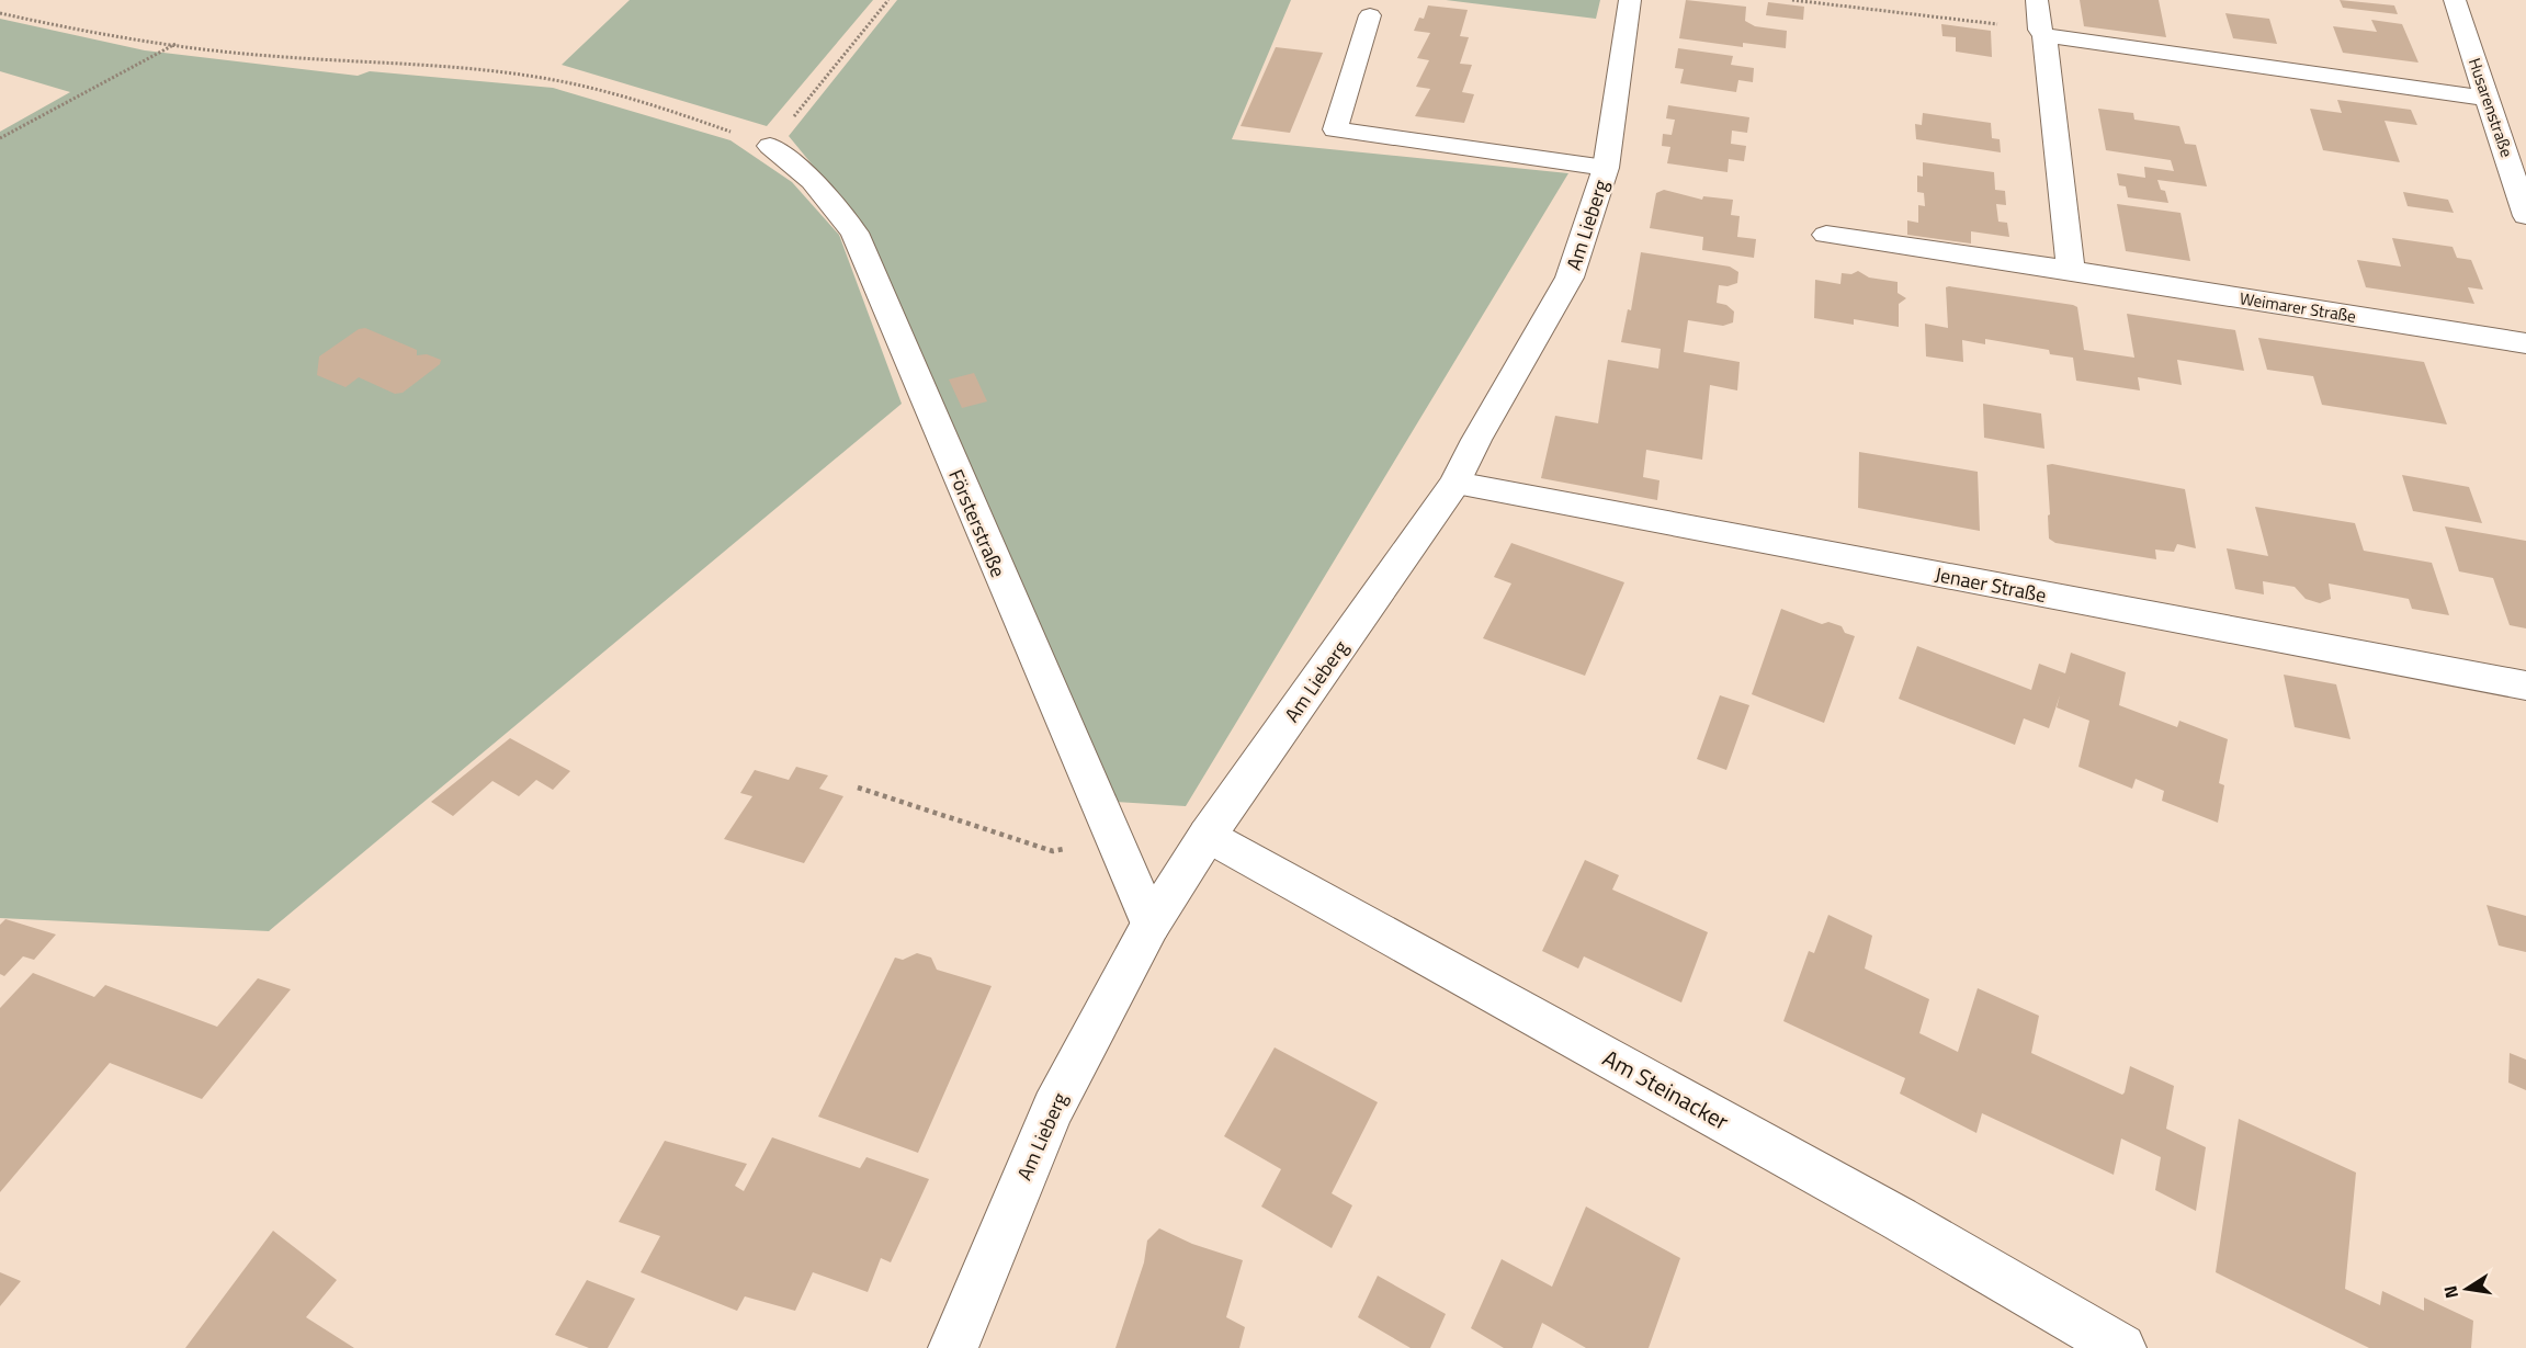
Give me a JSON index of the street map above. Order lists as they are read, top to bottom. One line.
{"streets":{"street":["Husarenstraße","Am Lieberg","Weimarer Straße","Försterstraße","Jenaer Straße","Am Steinacker"]},"crossings":[["Am Lieberg","Försterstraße"],["Am Lieberg","Jenaer Straße"],["Am Lieberg","Am Steinacker"]],"north":"left"}
